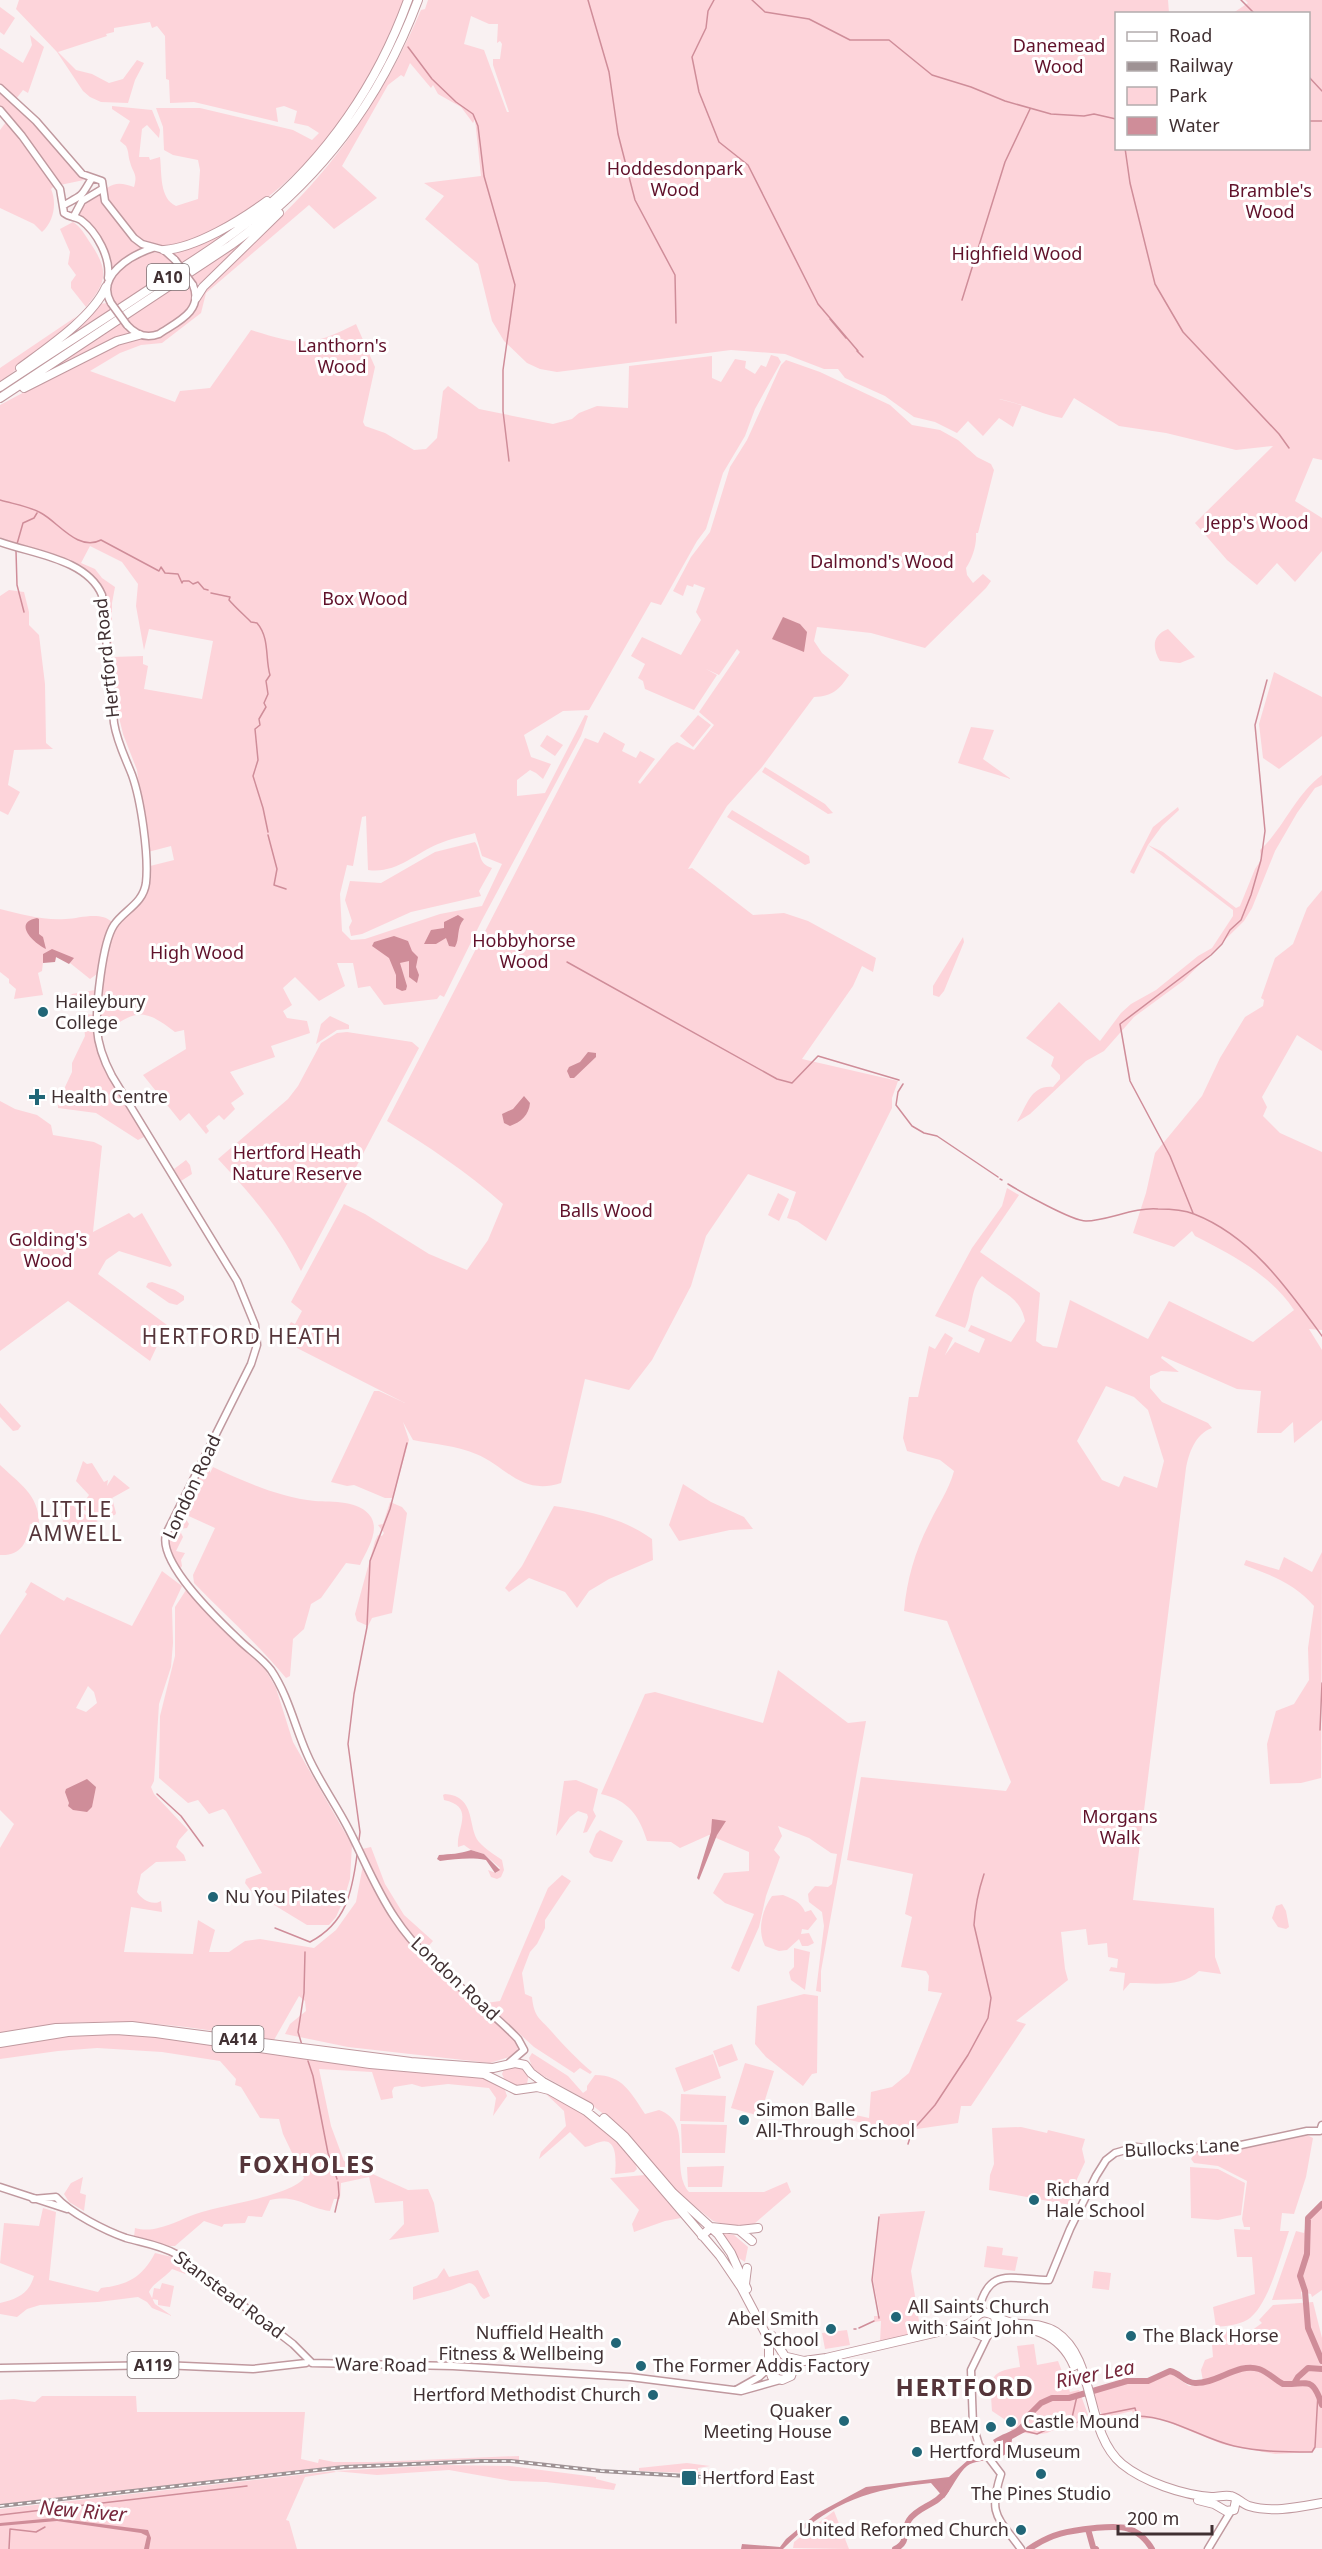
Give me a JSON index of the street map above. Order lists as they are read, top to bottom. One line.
{"streets":{"highway":["A10","A414"],"main road":["Hertford Road","London Road","Bullocks Lane","Stanstead Road","A119","Ware Road"]},"crossings":[["Hertford Road","London Road"],["Stanstead Road","Ware Road"]],"districts":["HERTFORD HEATH","LITTLE AMWELL","FOXHOLES","HERTFORD"],"water":["River Lea","New River"],"parks":["Danemead Wood","Hoddesdonpark Wood","Bramble's Wood","Highfield Wood","Lanthorn's Wood","Jepp's Wood","Dalmond's Wood","Box Wood","Hobbyhorse Wood","High Wood","Hertford Heath Nature Reserve","Balls Wood","Golding's Wood","Morgans Walk"],"places":{"other":["Haileybury College","Nu You Pilates","Simon Balle All-Through School","Richard Hale School","All Saints Church with Saint John","Abel Smith School","The Black Horse","Nuffield Health Fitness & Wellbeing","The Former Addis Factory","Hertford Methodist Church","Quaker Meeting House","Castle Mound","BEAM","Hertford Museum","The Pines Studio","United Reformed Church"],"health":["Health Centre"],"transit":["Hertford East"]},"legend":["Road","Railway","Park","Water"],"scale_bar":"200 m"}
